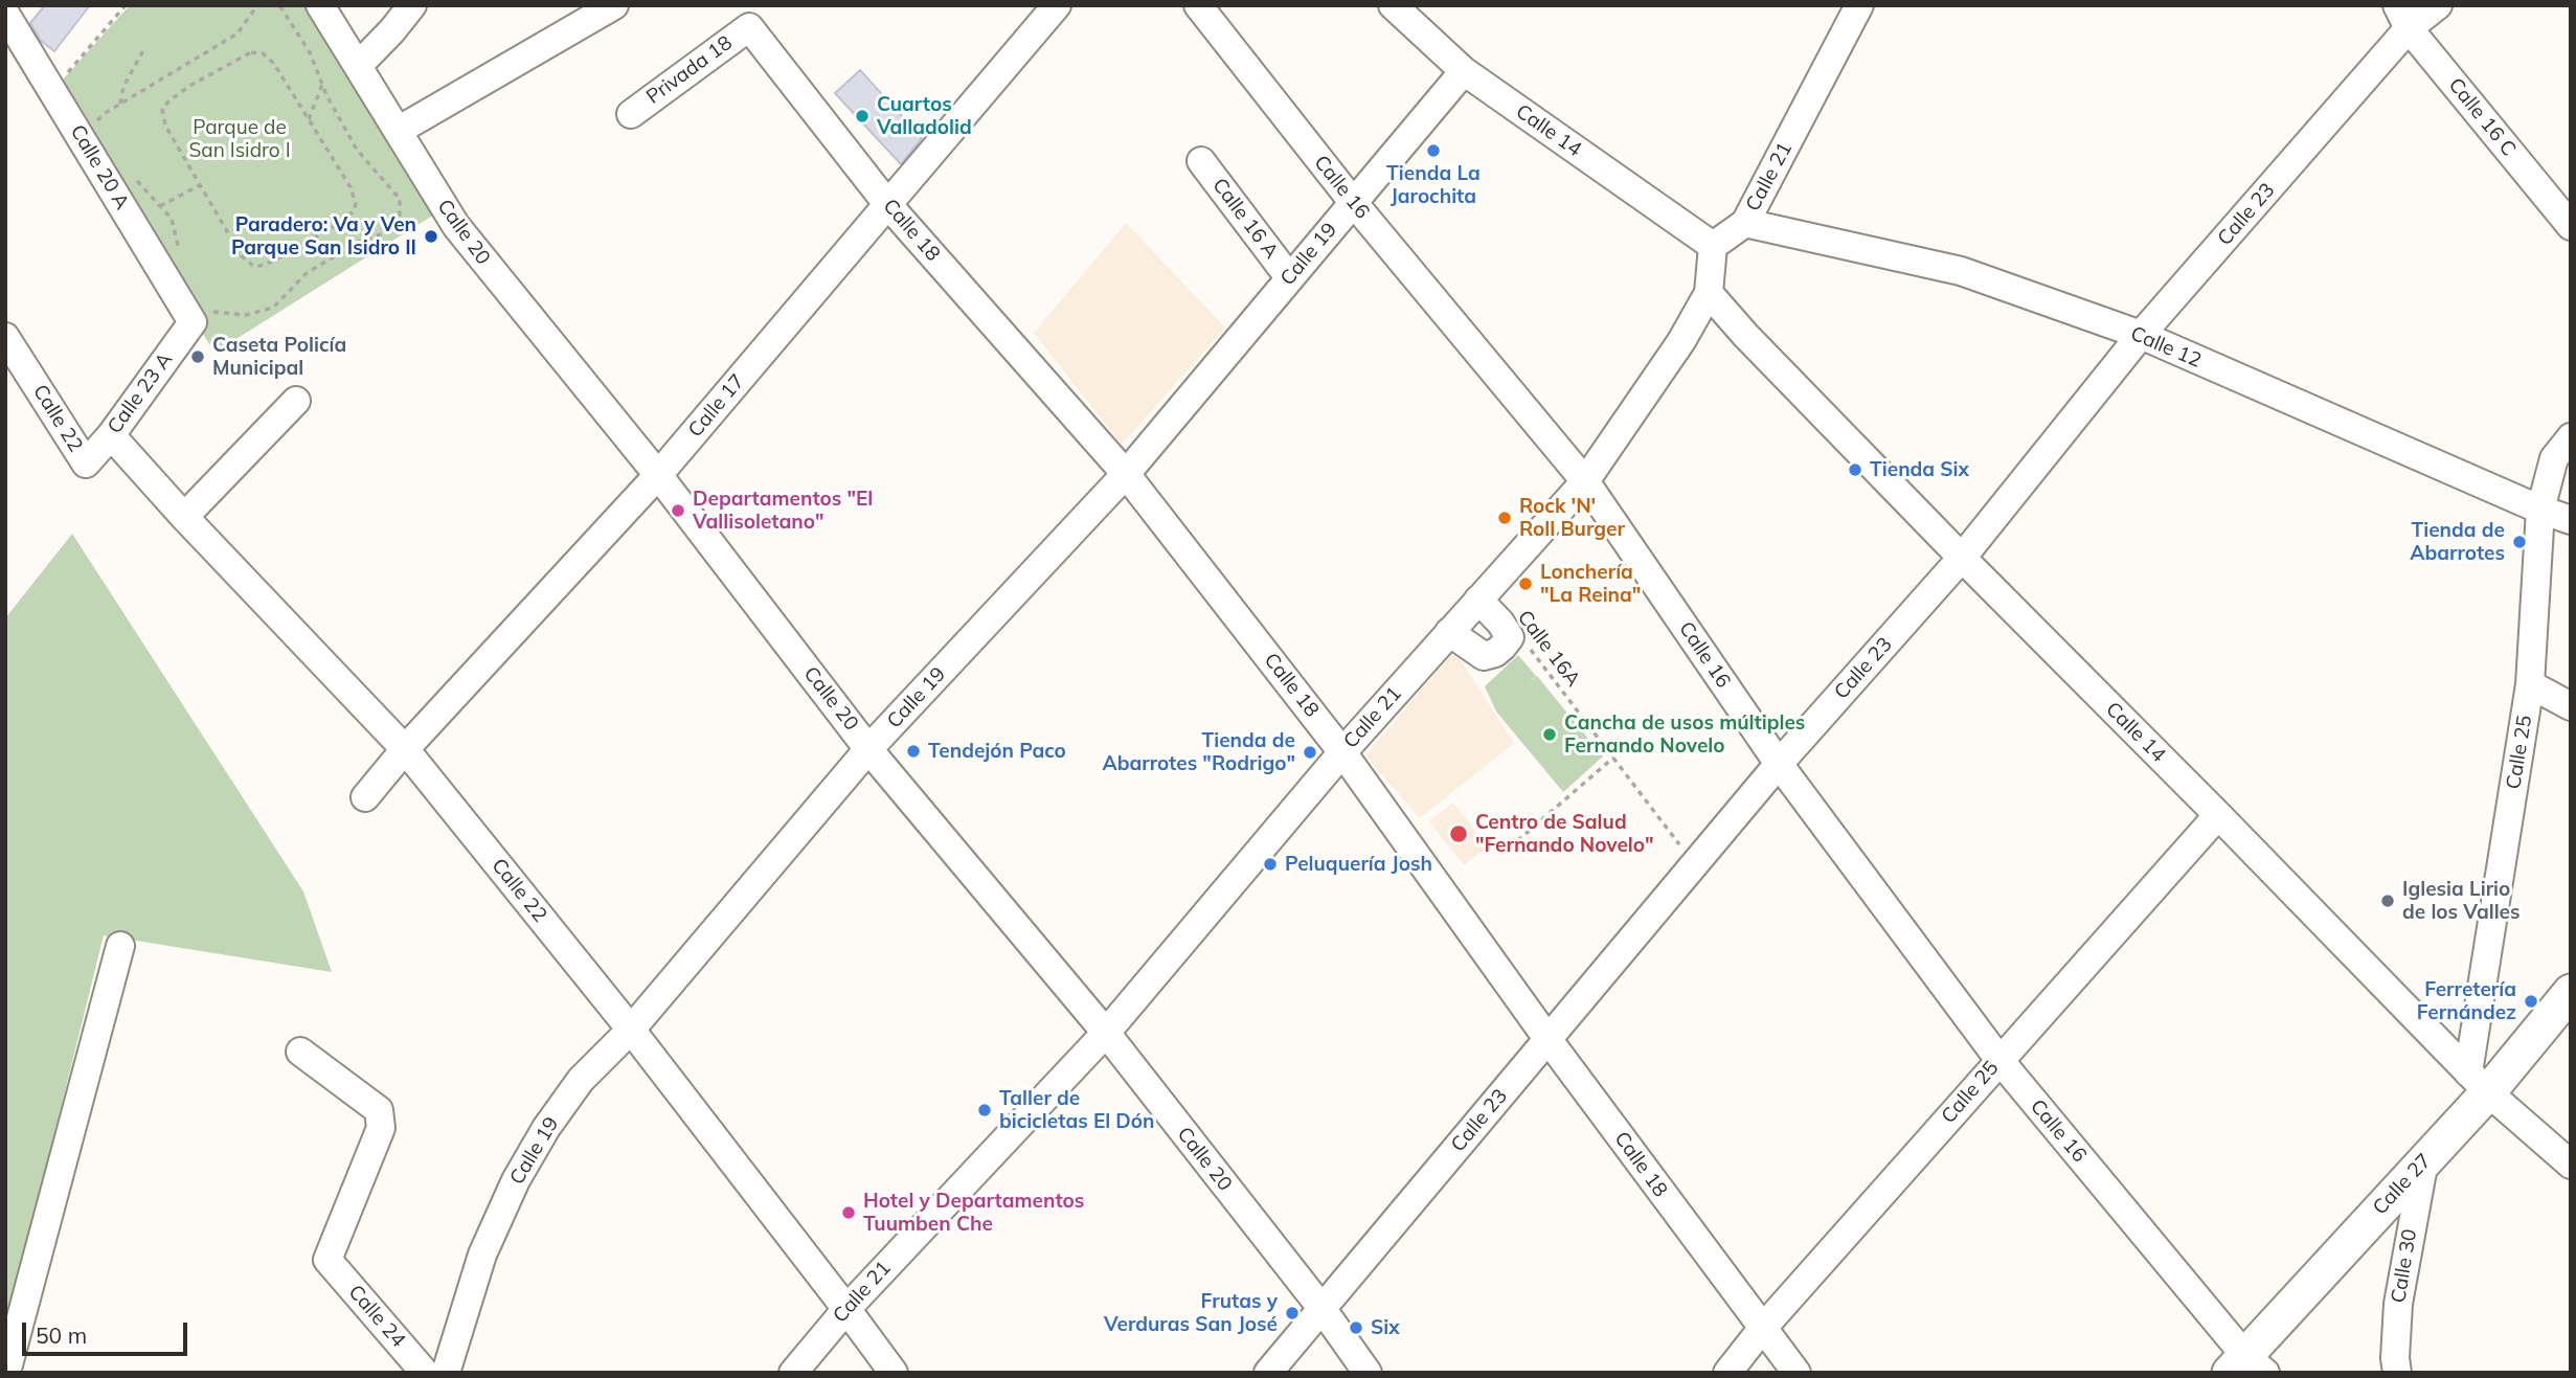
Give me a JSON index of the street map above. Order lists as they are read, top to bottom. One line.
{"streets":{"main road":["Calle 27"],"street":["Privada 18","Calle 16 C","Calle 14","Calle 20 A","Calle 21","Calle 16","Calle 23","Calle 16 A","Calle 18","Calle 20","Calle 19","Calle 12","Calle 23 A","Calle 17","Calle 22","Calle 25","Calle 30","Calle 24"],"path":["Calle 16A"]},"crossings":[["Privada 18","Calle 18"],["Calle 16 C","Calle 23"],["Calle 14","Calle 21"],["Calle 14","Calle 23"],["Calle 14","Calle 19"],["Calle 14","Calle 25"],["Calle 14","Calle 27"],["Calle 20 A","Calle 23 A"],["Calle 21","Calle 16"],["Calle 21","Calle 18"],["Calle 21","Calle 20"],["Calle 21","Calle 12"],["Calle 21","Calle 22"],["Calle 16","Calle 23"],["Calle 16","Calle 19"],["Calle 16","Calle 25"],["Calle 16","Calle 27"],["Calle 23","Calle 18"],["Calle 23","Calle 20"],["Calle 23","Calle 12"],["Calle 23","Calle 16A"],["Calle 16 A","Calle 19"],["Calle 18","Calle 19"],["Calle 18","Calle 17"],["Calle 18","Calle 25"],["Calle 20","Calle 19"],["Calle 20","Calle 17"],["Calle 19","Calle 22"],["Calle 12","Calle 25"],["Calle 23 A","Calle 22"],["Calle 17","Calle 22"],["Calle 25","Calle 27"],["Calle 27","Calle 30"]],"parks":["Parque de San Isidro I"],"places":["Cuartos Valladolid","Tienda La Jarochita","Paradero: Va y Ven Parque San Isidro II","Caseta Policía Municipal","Tienda Six","Departamentos \"El Vallisoletano\"","Rock 'N' Roll Burger","Tienda de Abarrotes","Lonchería \"La Reina\"","Cancha de usos múltiples Fernando Novelo","Tendejón Paco","Tienda de Abarrotes \"Rodrigo\"","Centro de Salud \"Fernando Novelo\"","Peluquería Josh","Iglesia Lirio de los Valles","Ferretería Fernández","Taller de bicicletas El Dón","Hotel y Departamentos Tuumben Che","Frutas y Verduras San José","Six"],"scale_bar":"50 m"}
